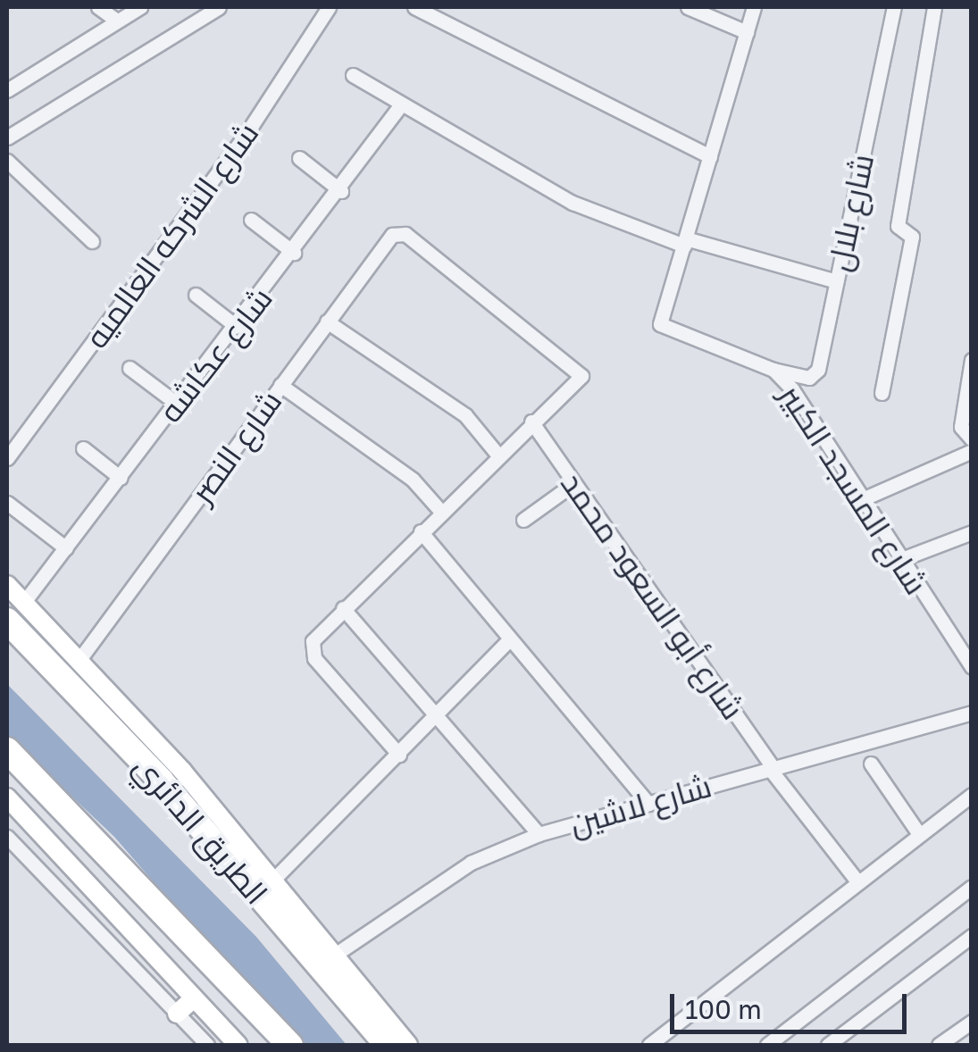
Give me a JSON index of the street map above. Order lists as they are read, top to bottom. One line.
{"streets":{"highway":["الطريق الدائري"],"street":["شارع بلال","شارع الشركه العالميه","شارع عكاشه","شارع النصر","شارع المسجد الكبير","شارع أبو السعود محمد","شارع لاشين"]},"crossings":[["شارع بلال","شارع المسجد الكبير"],["شارع عكاشه","الطريق الدائري"],["شارع النصر","شارع أبو السعود محمد"],["شارع أبو السعود محمد","شارع لاشين"]],"scale_bar":"100 m"}
